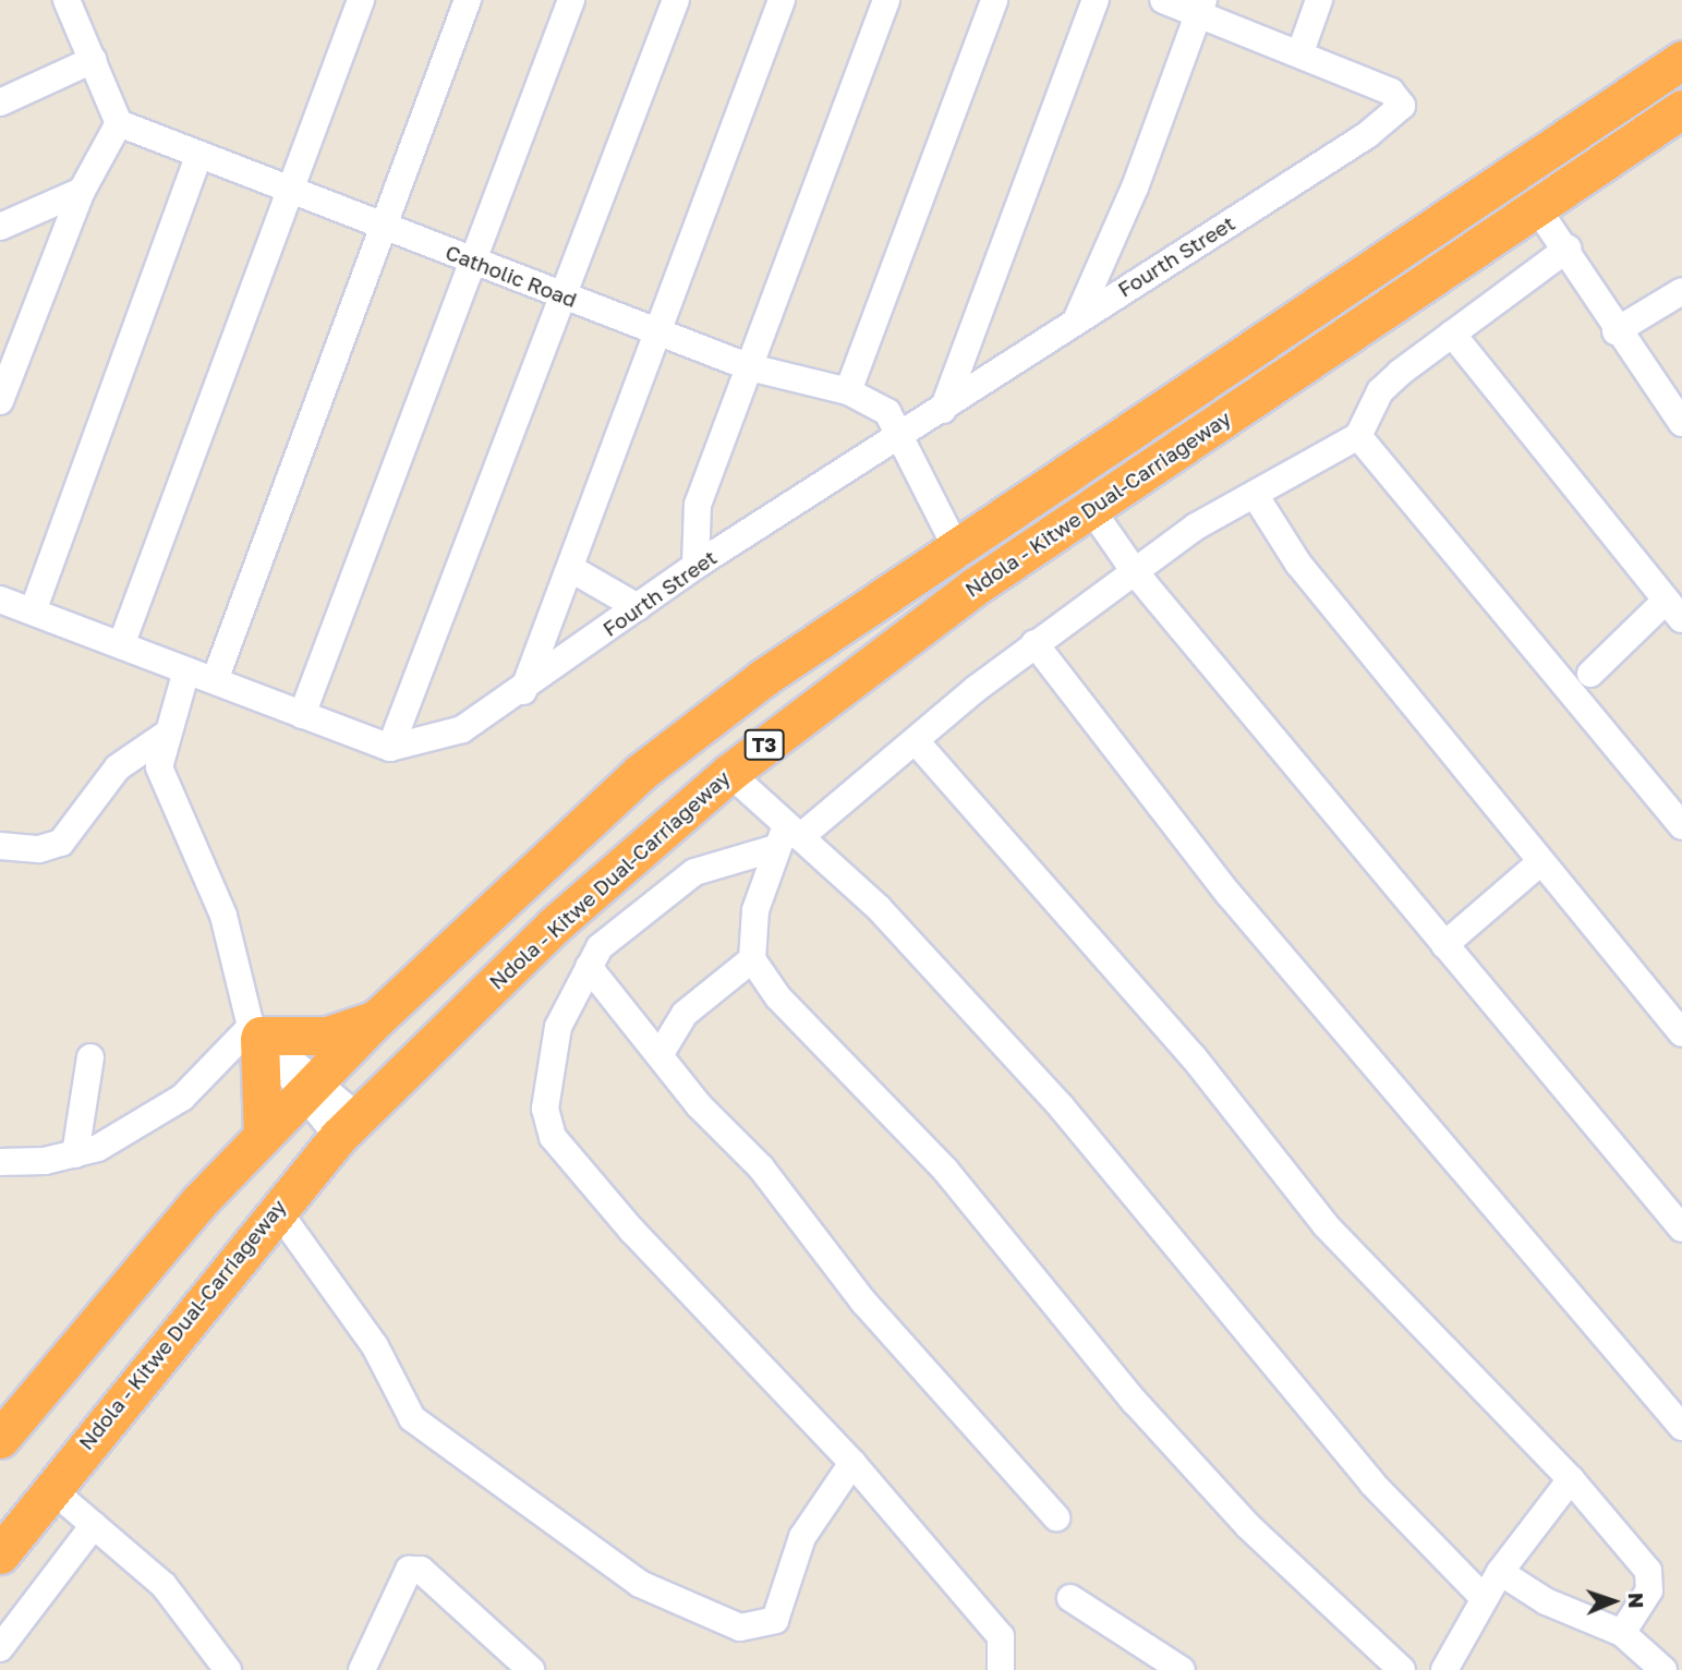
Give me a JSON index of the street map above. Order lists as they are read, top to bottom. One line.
{"streets":{"highway":["Ndola - Kitwe Dual-Carriageway","T3"],"street":["Fourth Street","Catholic Road"]},"crossings":[["Fourth Street","Catholic Road"],["Catholic Road","Ndola - Kitwe Dual-Carriageway"]],"north":"right"}
